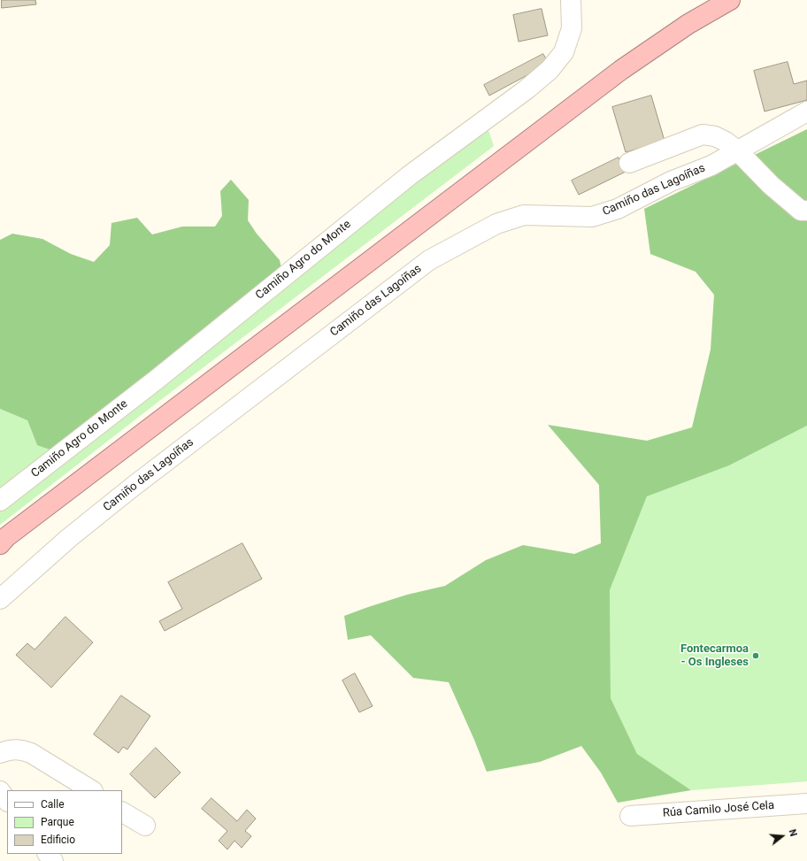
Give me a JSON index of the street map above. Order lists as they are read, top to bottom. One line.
{"streets":{"street":["Camiño das Lagoíñas","Camiño Agro do Monte","Rúa Camilo José Cela"]},"places":["Fontecarmoa - Os Ingleses"],"legend":["Calle","Parque","Edificio"],"north":"right"}
